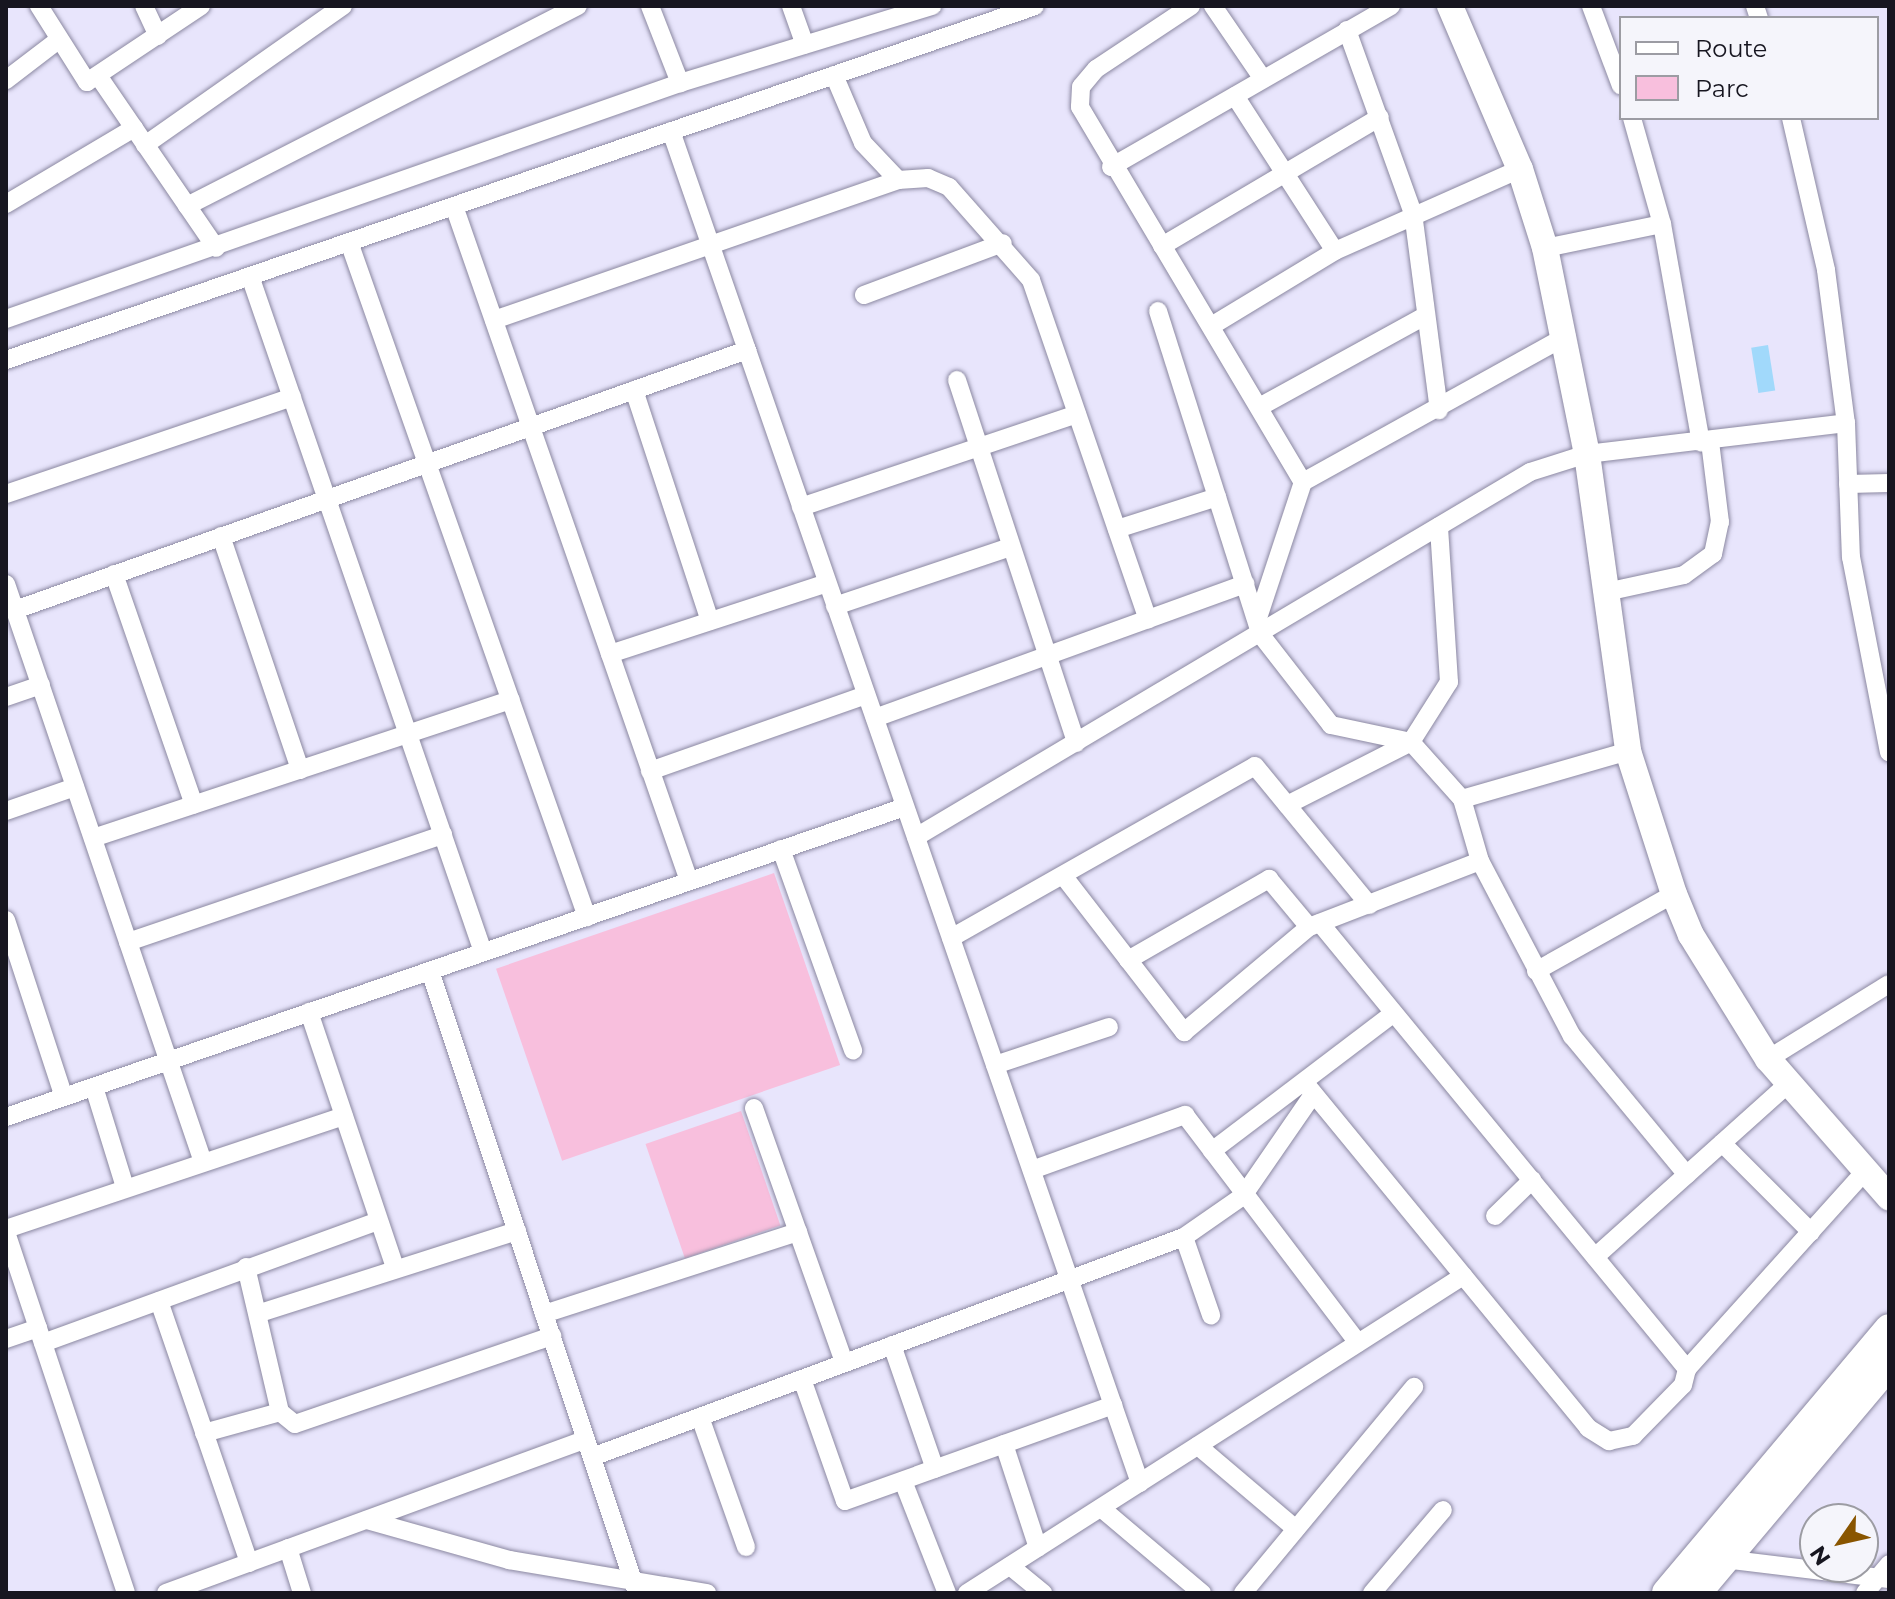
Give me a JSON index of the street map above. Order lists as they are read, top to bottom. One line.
{"legend":["Route","Parc"],"north":"bottom left"}
